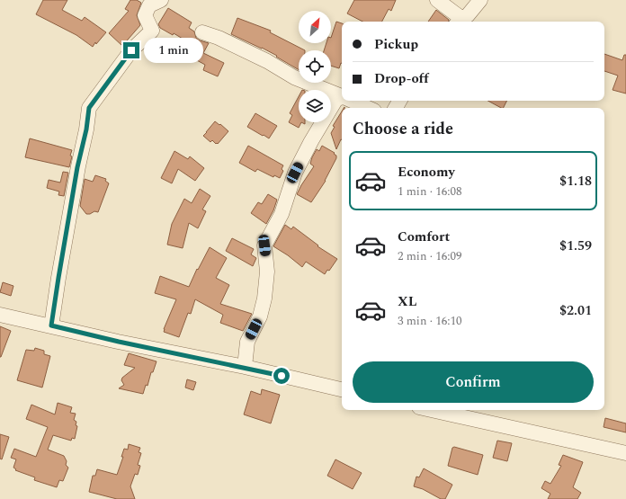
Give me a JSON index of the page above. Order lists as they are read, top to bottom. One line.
{"north":"top right","page":{"banner":["Pickup","Drop-off"],"bubble":"1 min","heading":"Choose a ride","list":[{"name":"Economy","note":"1 min · 16:08","value":"$1.18"},{"name":"Comfort","note":"2 min · 16:09","value":"$1.59"},{"name":"XL","note":"3 min · 16:10","value":"$2.01"}],"buttons":"Confirm"}}
